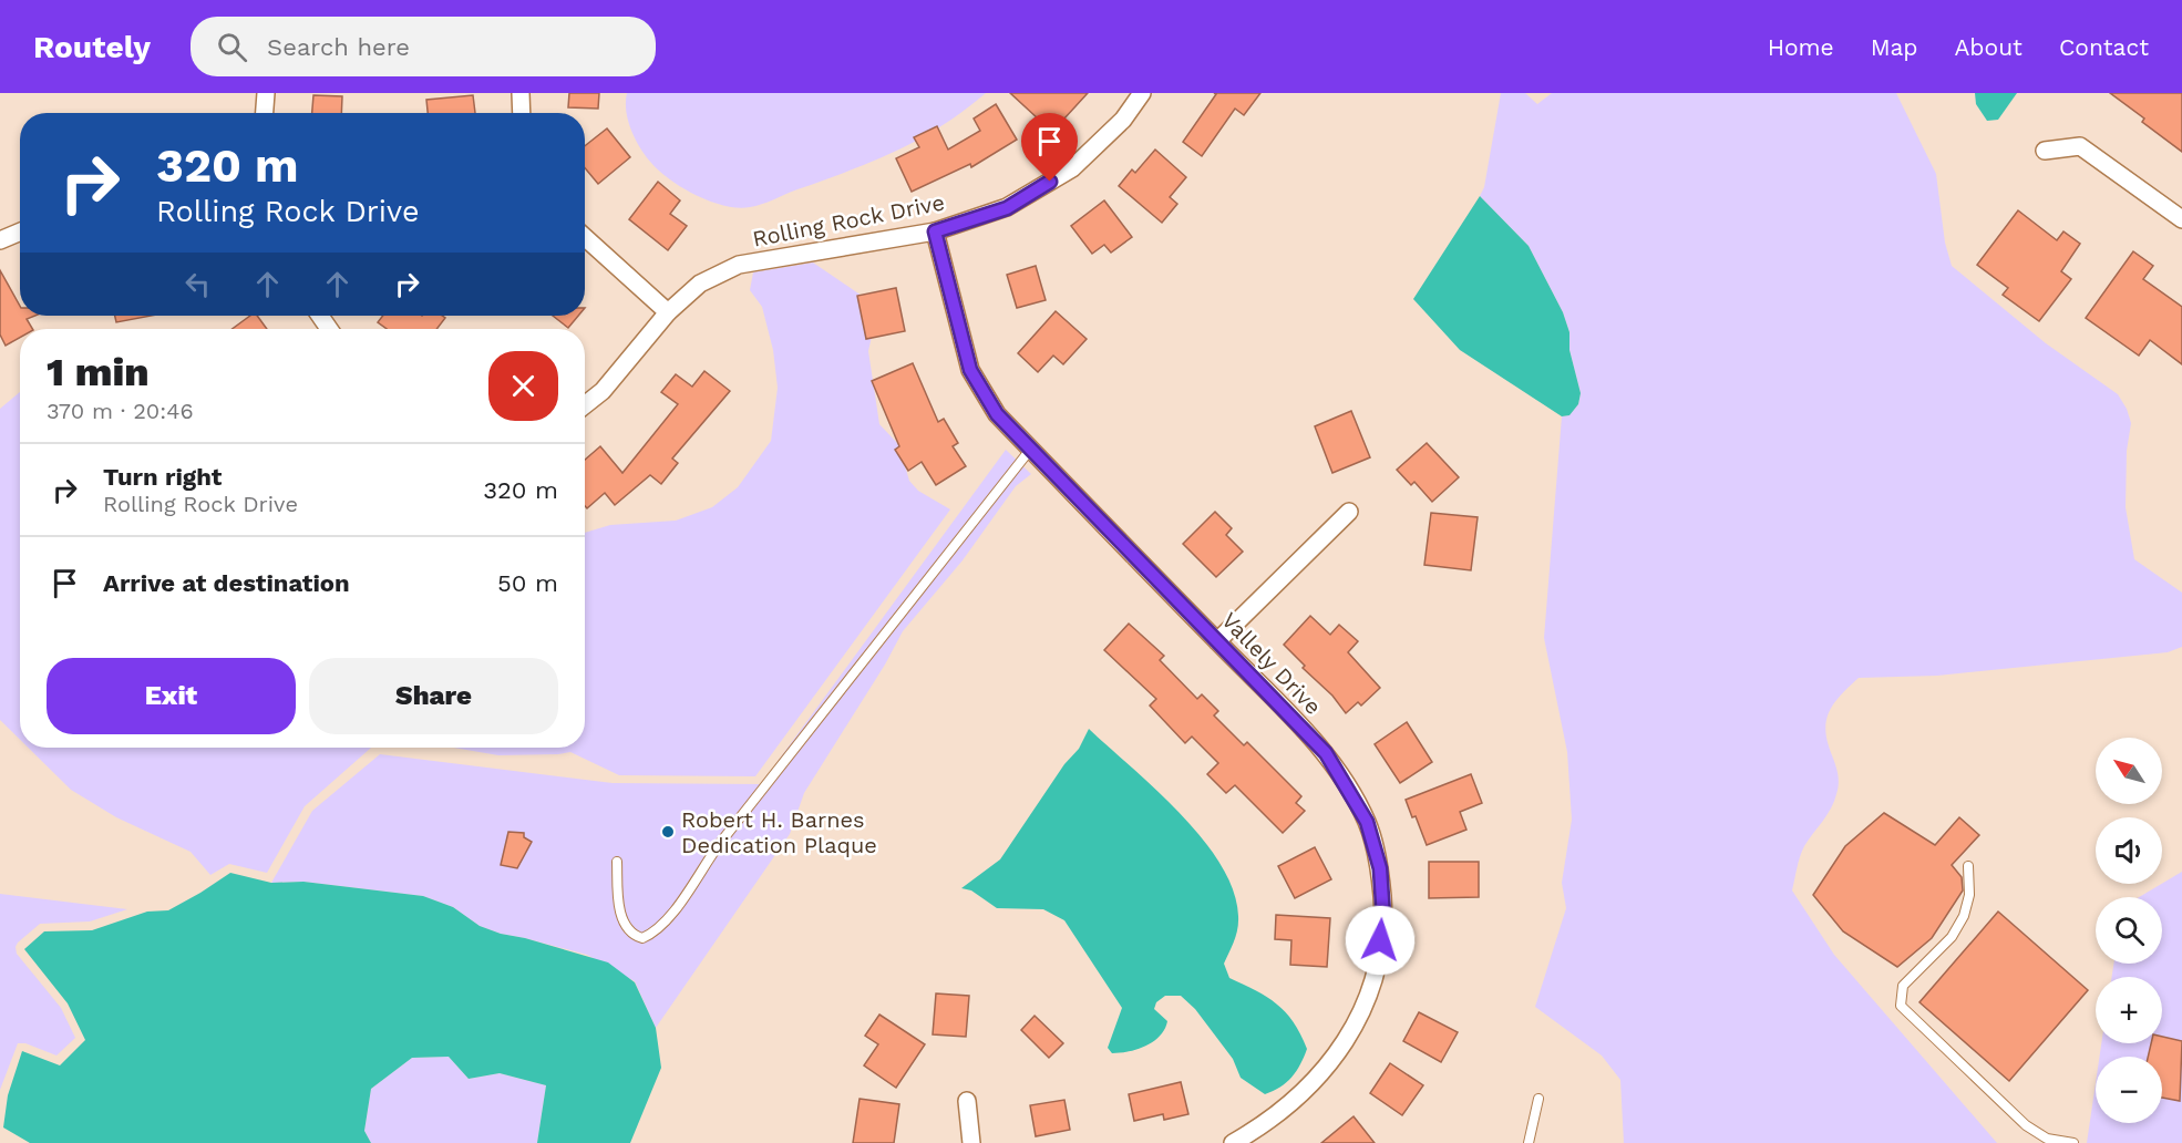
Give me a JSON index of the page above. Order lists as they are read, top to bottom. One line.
{"streets":{"street":["Rolling Rock Drive","Vallely Drive"]},"crossings":[["Rolling Rock Drive","Vallely Drive"]],"places":["Robert H. Barnes Dedication Plaque"],"north":"top left","page":{"header":"Routely","search":"Search here","nav":["Home","Map","About","Contact"],"turn":["320 m","Rolling Rock Drive"],"heading":["1 min","370 m · 20:46"],"list":[{"name":"Turn right","note":"Rolling Rock Drive","value":"320 m"},{"name":"Arrive at destination","value":"50 m"}],"buttons":["Exit","Share"],"map_buttons":["+","−"]}}
